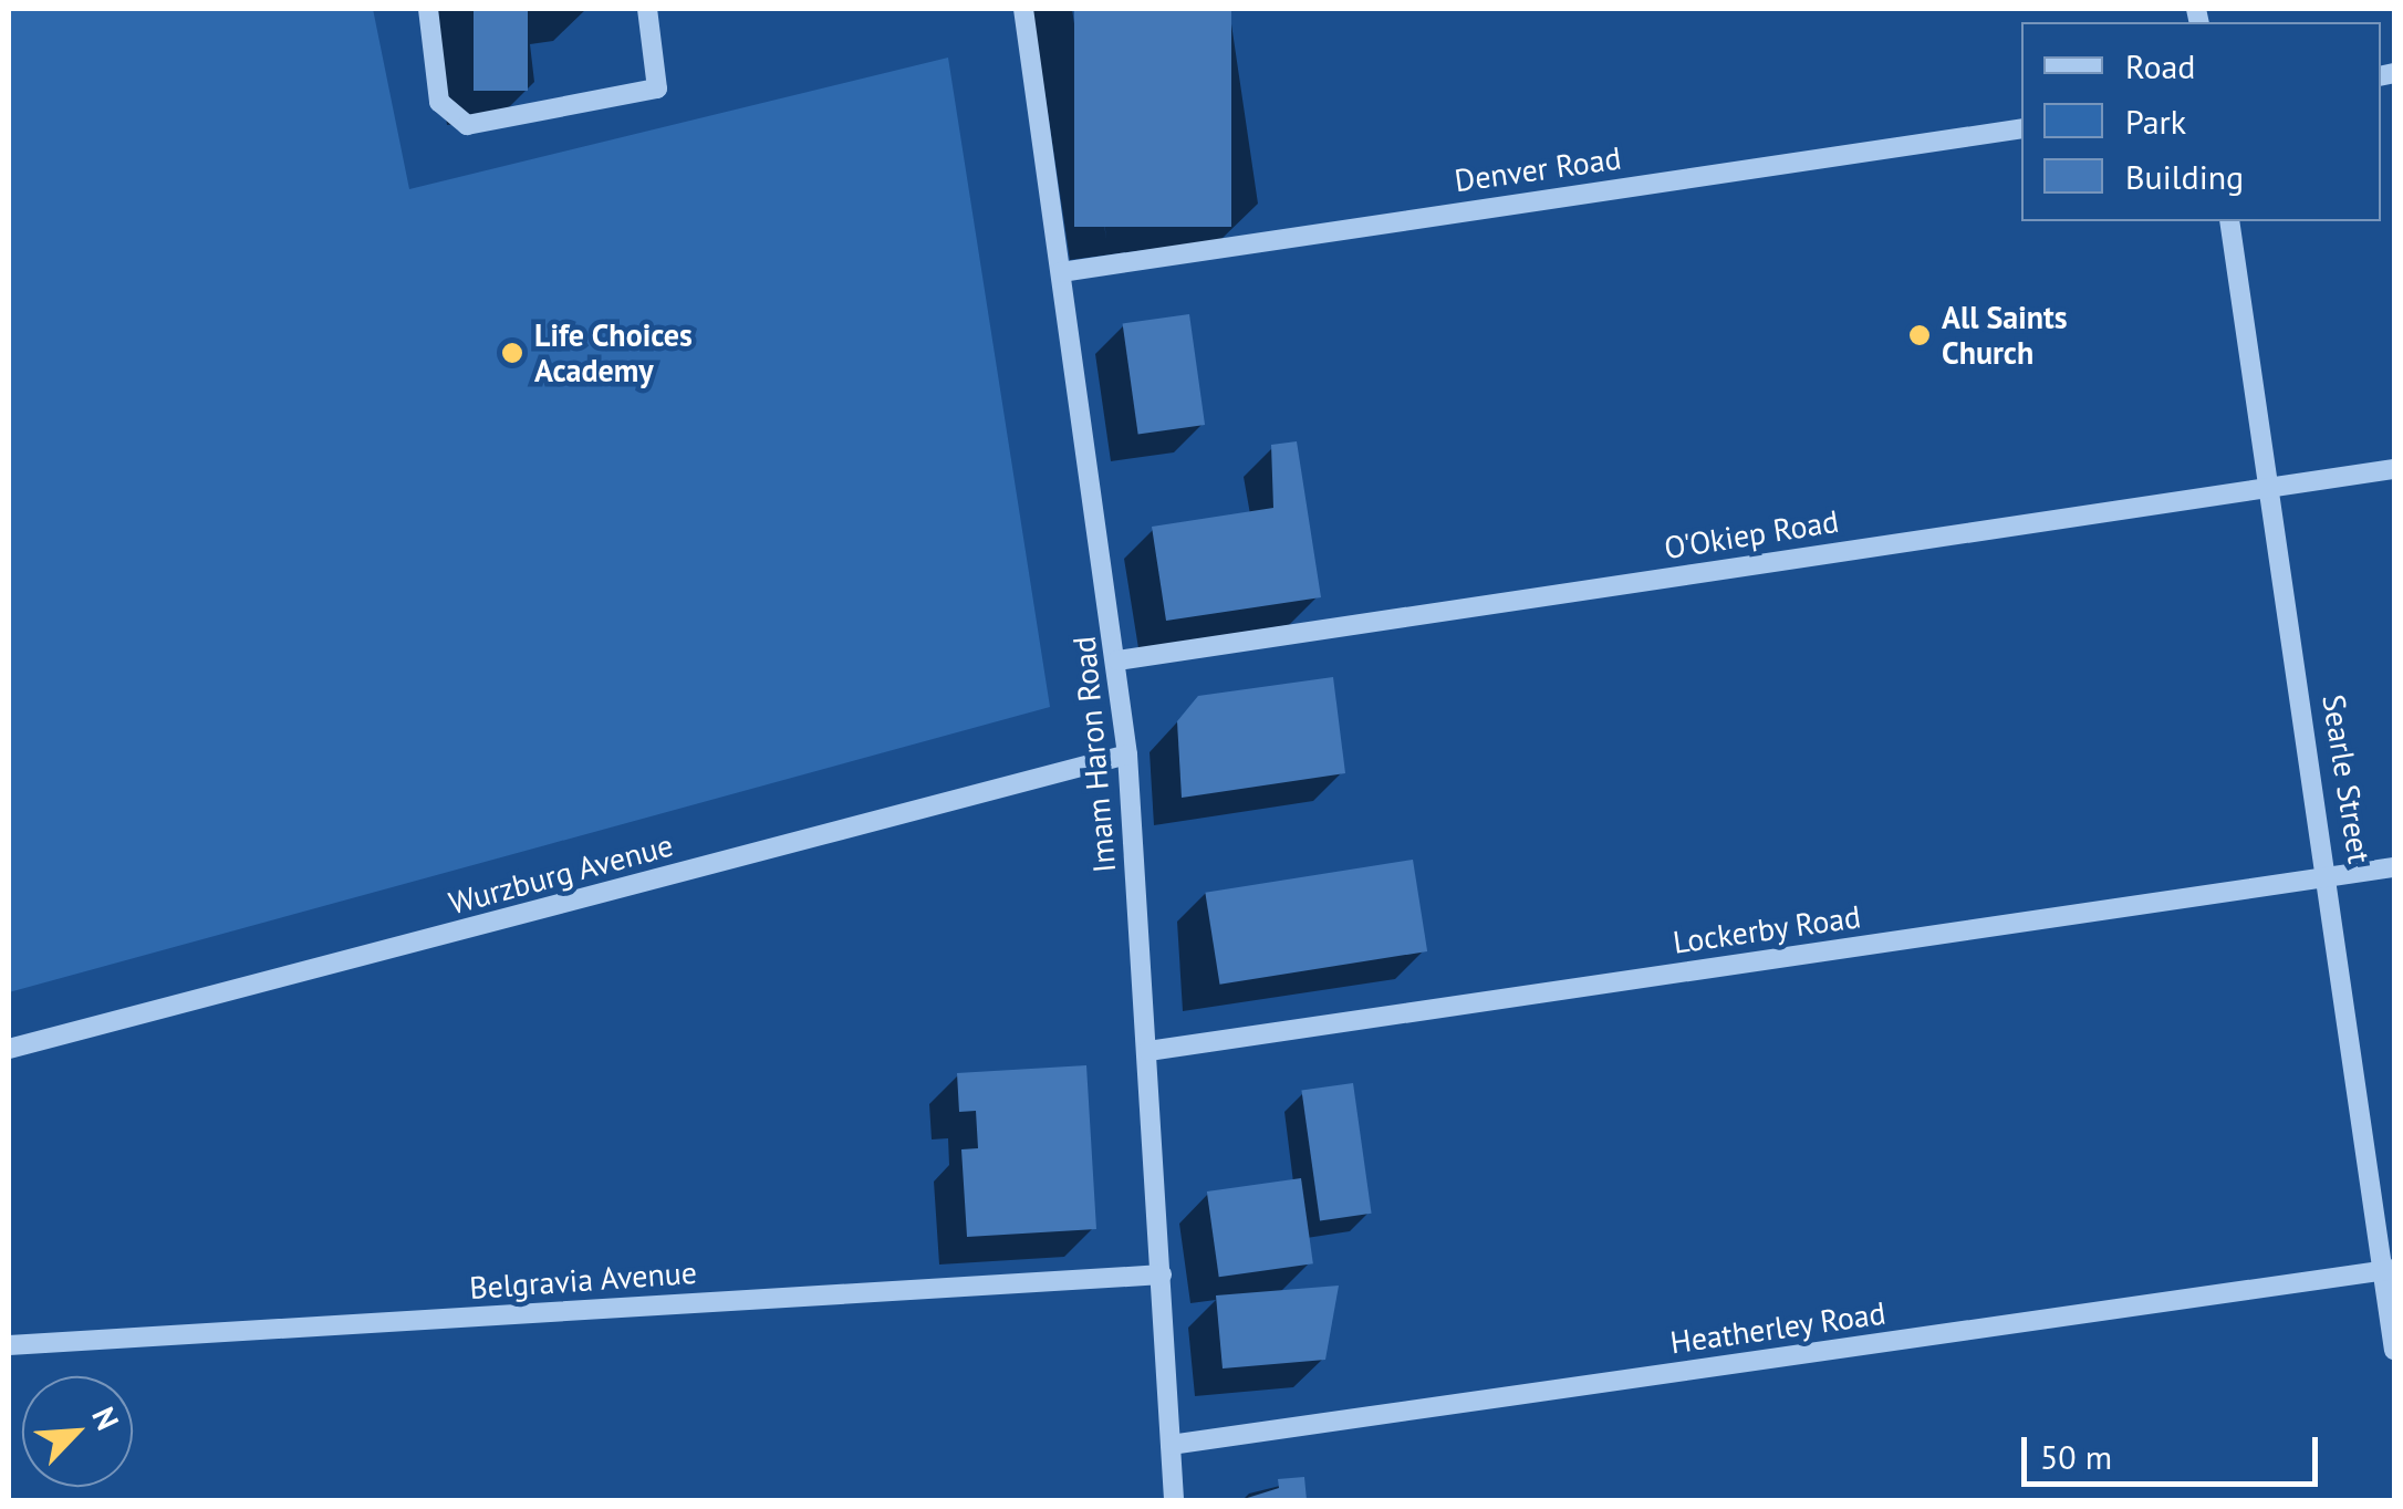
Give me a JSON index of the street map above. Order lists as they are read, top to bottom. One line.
{"streets":{"street":["Denver Road","O'Okiep Road","Imam Haron Road","Searle Street","Wurzburg Avenue","Lockerby Road","Belgravia Avenue","Heatherley Road"]},"crossings":[["Denver Road","Imam Haron Road"],["O'Okiep Road","Imam Haron Road"],["O'Okiep Road","Searle Street"],["Imam Haron Road","Wurzburg Avenue"],["Imam Haron Road","Lockerby Road"],["Imam Haron Road","Belgravia Avenue"],["Imam Haron Road","Heatherley Road"],["Searle Street","Lockerby Road"],["Searle Street","Heatherley Road"]],"places":["All Saints Church","Life Choices Academy"],"legend":["Road","Park","Building"],"scale_bar":"50 m","north":"top right"}
